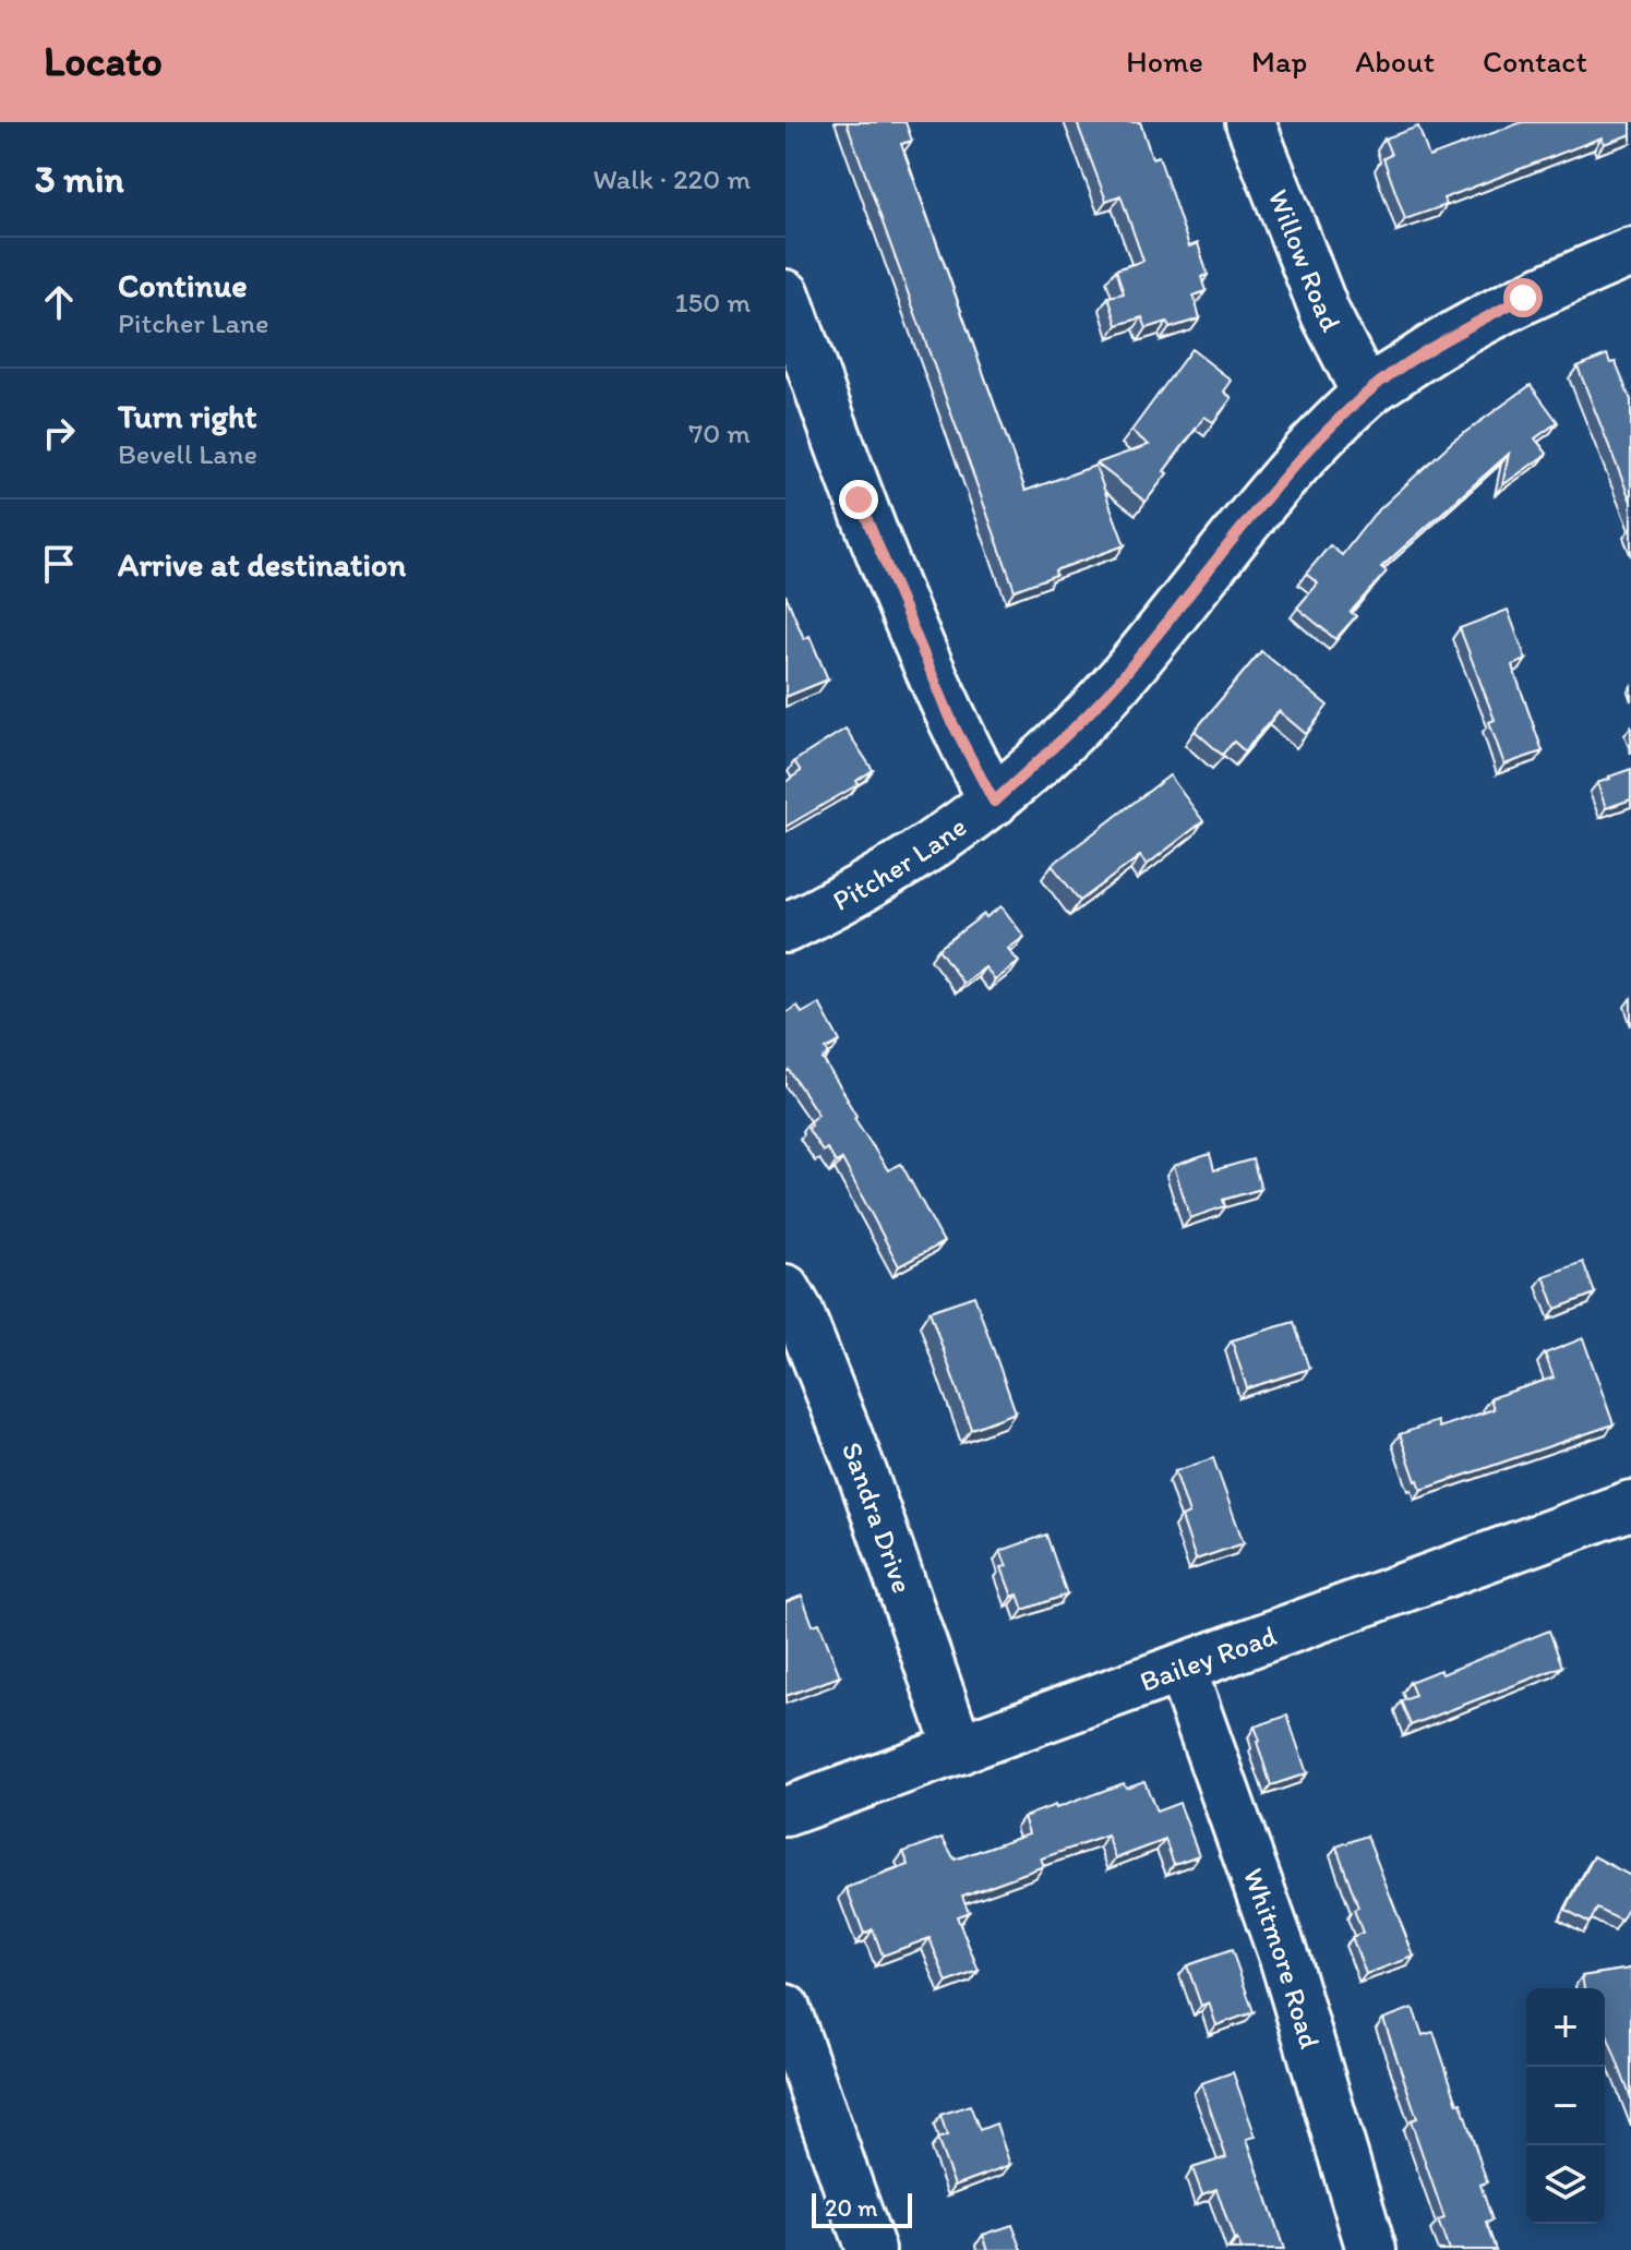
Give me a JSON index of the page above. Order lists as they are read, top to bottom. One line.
{"streets":{"street":["Willow Road","Pitcher Lane","Sandra Drive","Bailey Road","Whitmore Road"]},"crossings":[["Willow Road","Pitcher Lane"],["Sandra Drive","Bailey Road"],["Bailey Road","Whitmore Road"]],"scale_bar":"20 m","page":{"header":"Locato","nav":["Home","Map","About","Contact"],"heading":["3 min","Walk · 220 m"],"list":[["Continue","Pitcher Lane","150 m"],["Turn right","Bevell Lane","70 m"],"Arrive at destination"],"map_buttons":["+","−"],"scale":"20 m"}}
